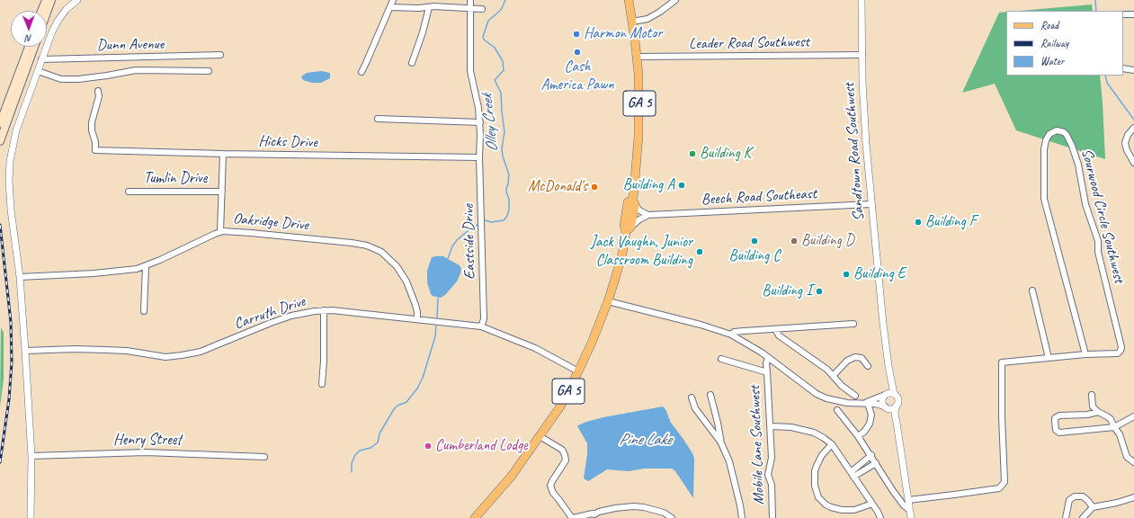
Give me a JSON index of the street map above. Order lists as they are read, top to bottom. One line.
{"streets":{"main road":["GA 5"],"street":["Leader Road Southwest","Dunn Avenue","Hicks Drive","Sandtown Road Southwest","Tumlin Drive","Beech Road Southeast","Sourwood Circle Southwest","Oakridge Drive","Eastside Drive","Carruth Drive","Henry Street","Mobile Lane Southwest"]},"crossings":[["Leader Road Southwest","GA 5"],["Leader Road Southwest","Sandtown Road Southwest"],["GA 5","Carruth Drive"],["Hicks Drive","Eastside Drive"],["Sandtown Road Southwest","Beech Road Southeast"],["Oakridge Drive","Carruth Drive"],["Eastside Drive","Carruth Drive"]],"water":["Olley Creek","Pine Lake"],"places":["Harmon Motor","Cash America Pawn","Building K","Building A","McDonald's","Building F","Building C","Building D","Jack Vaughn, Junior Classroom Building","Building E","Building I","Cumberland Lodge"],"legend":["Road","Railway","Water"],"north":"bottom"}
